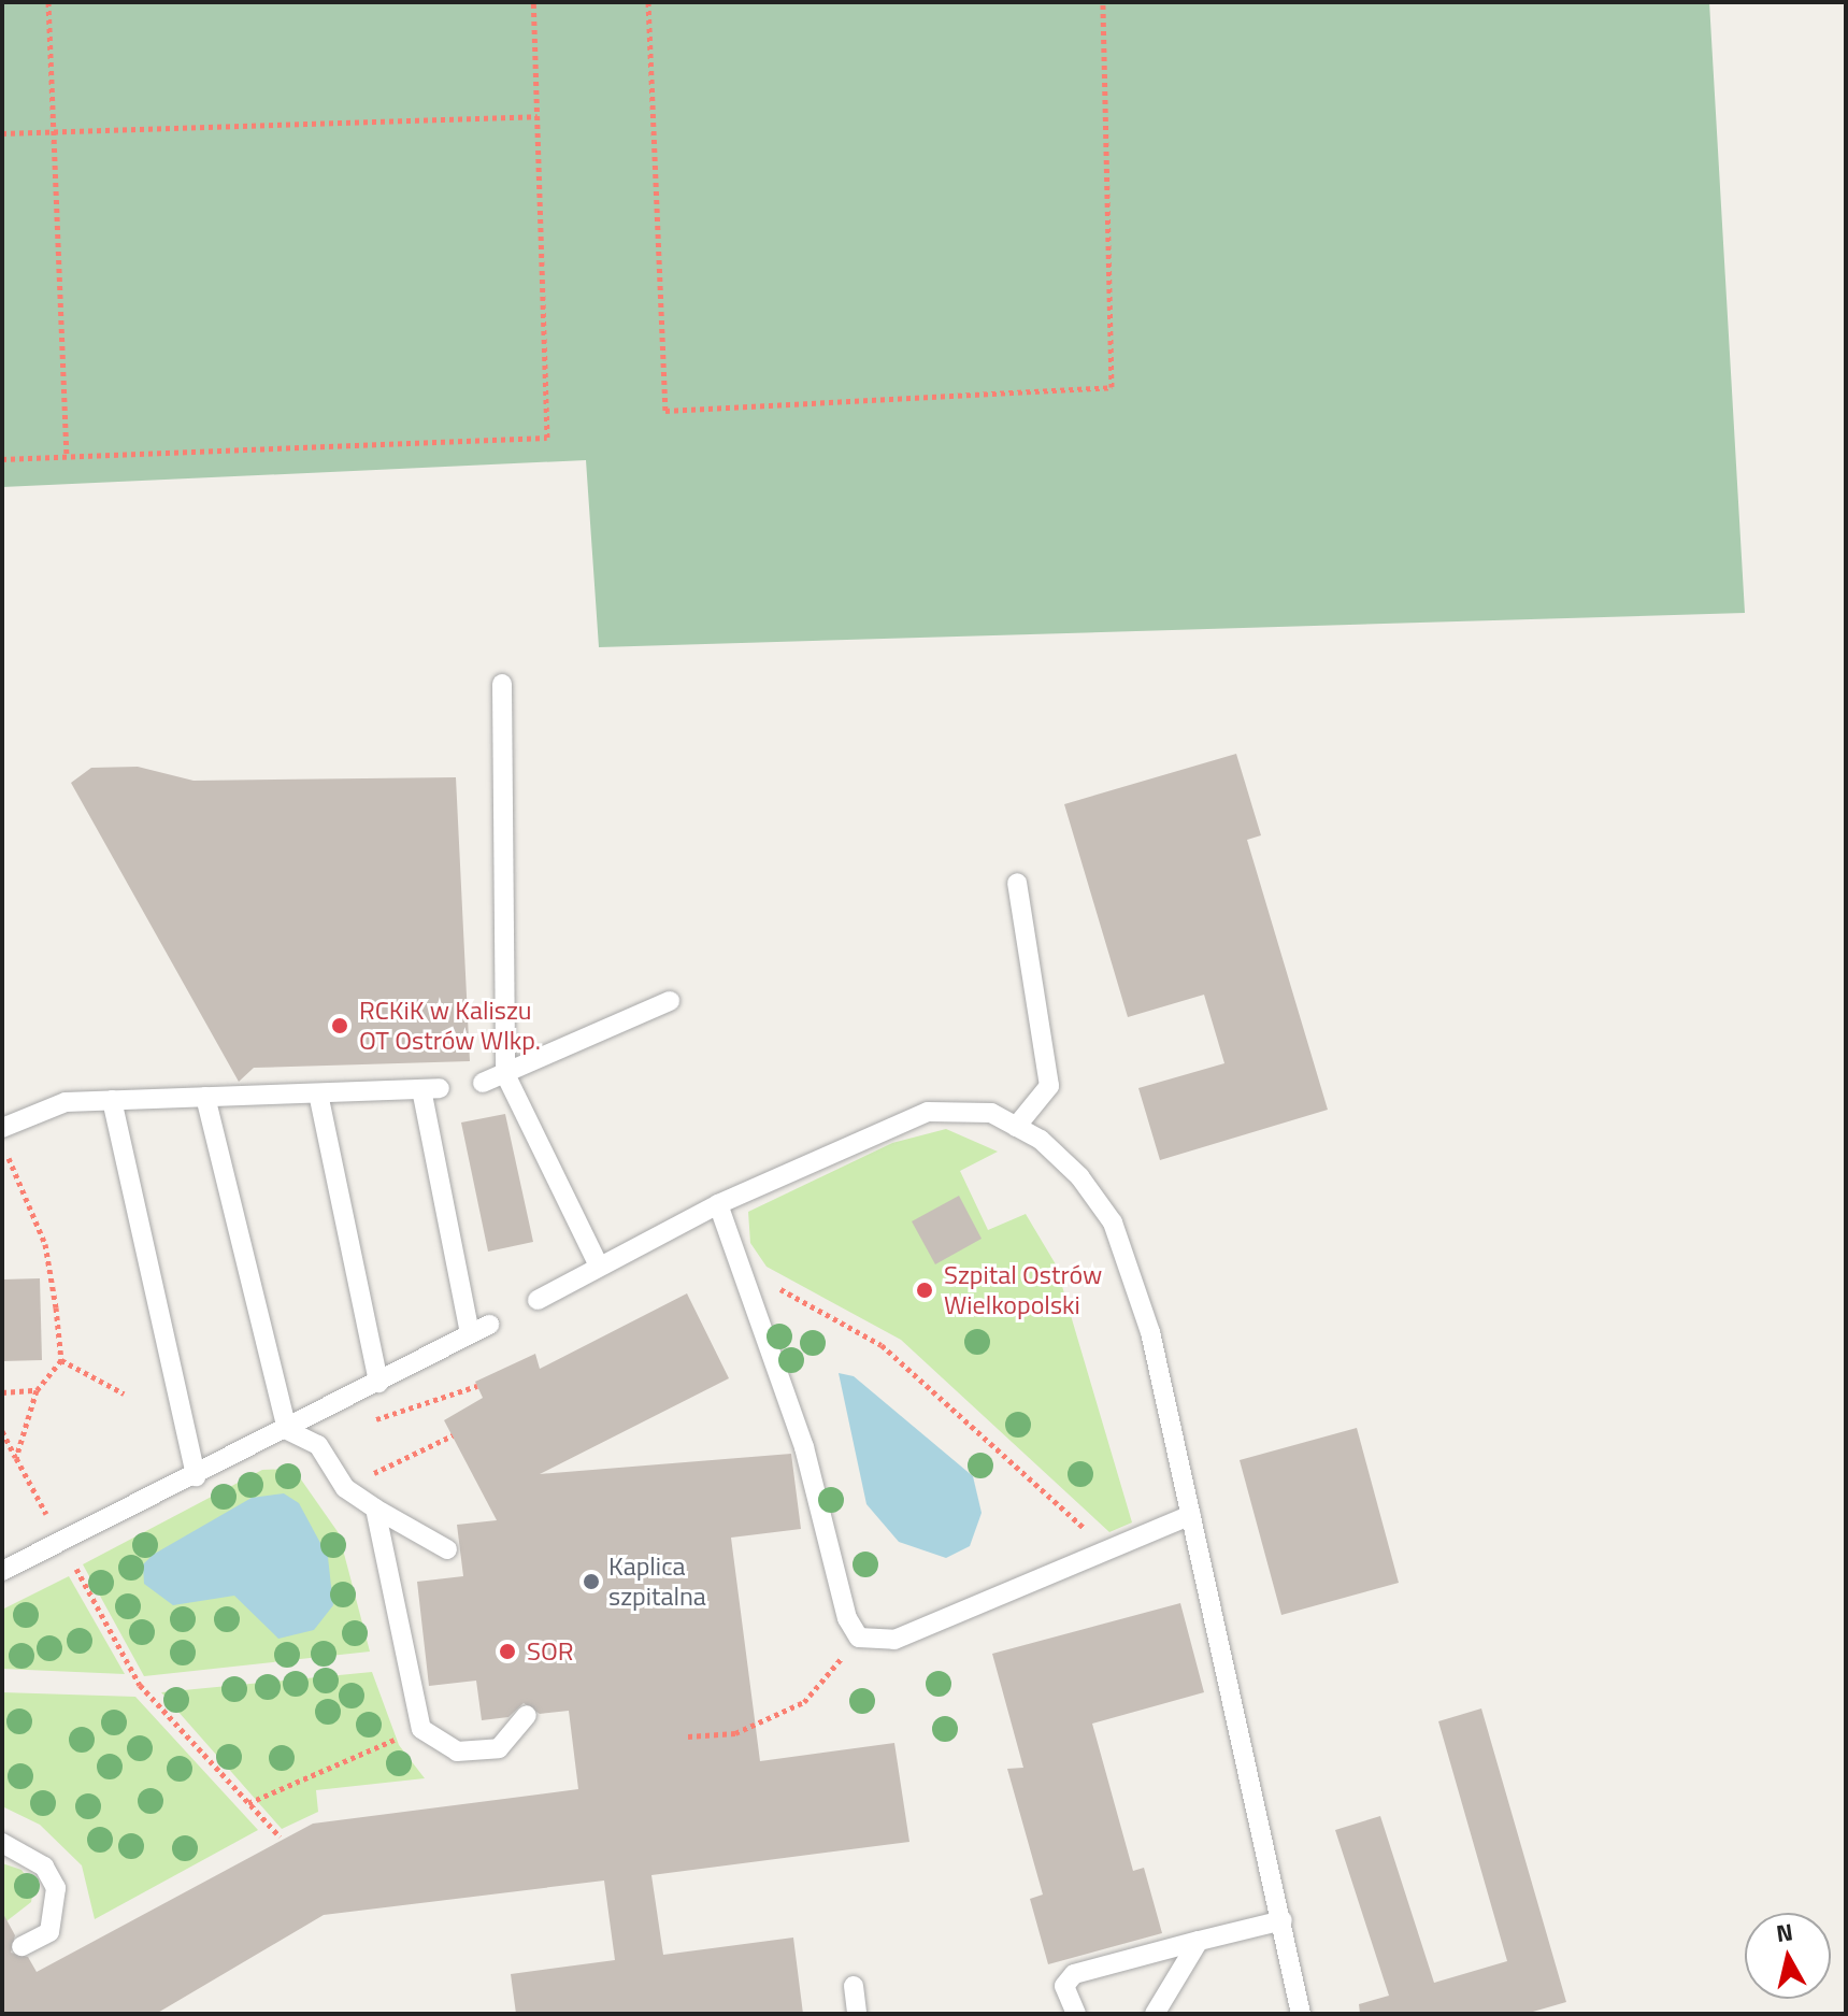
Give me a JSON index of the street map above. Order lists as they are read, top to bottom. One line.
{"places":["RCKiK w Kaliszu OT Ostrów Wlkp.","Szpital Ostrów Wielkopolski","Kaplica szpitalna","SOR"],"north":"top"}
